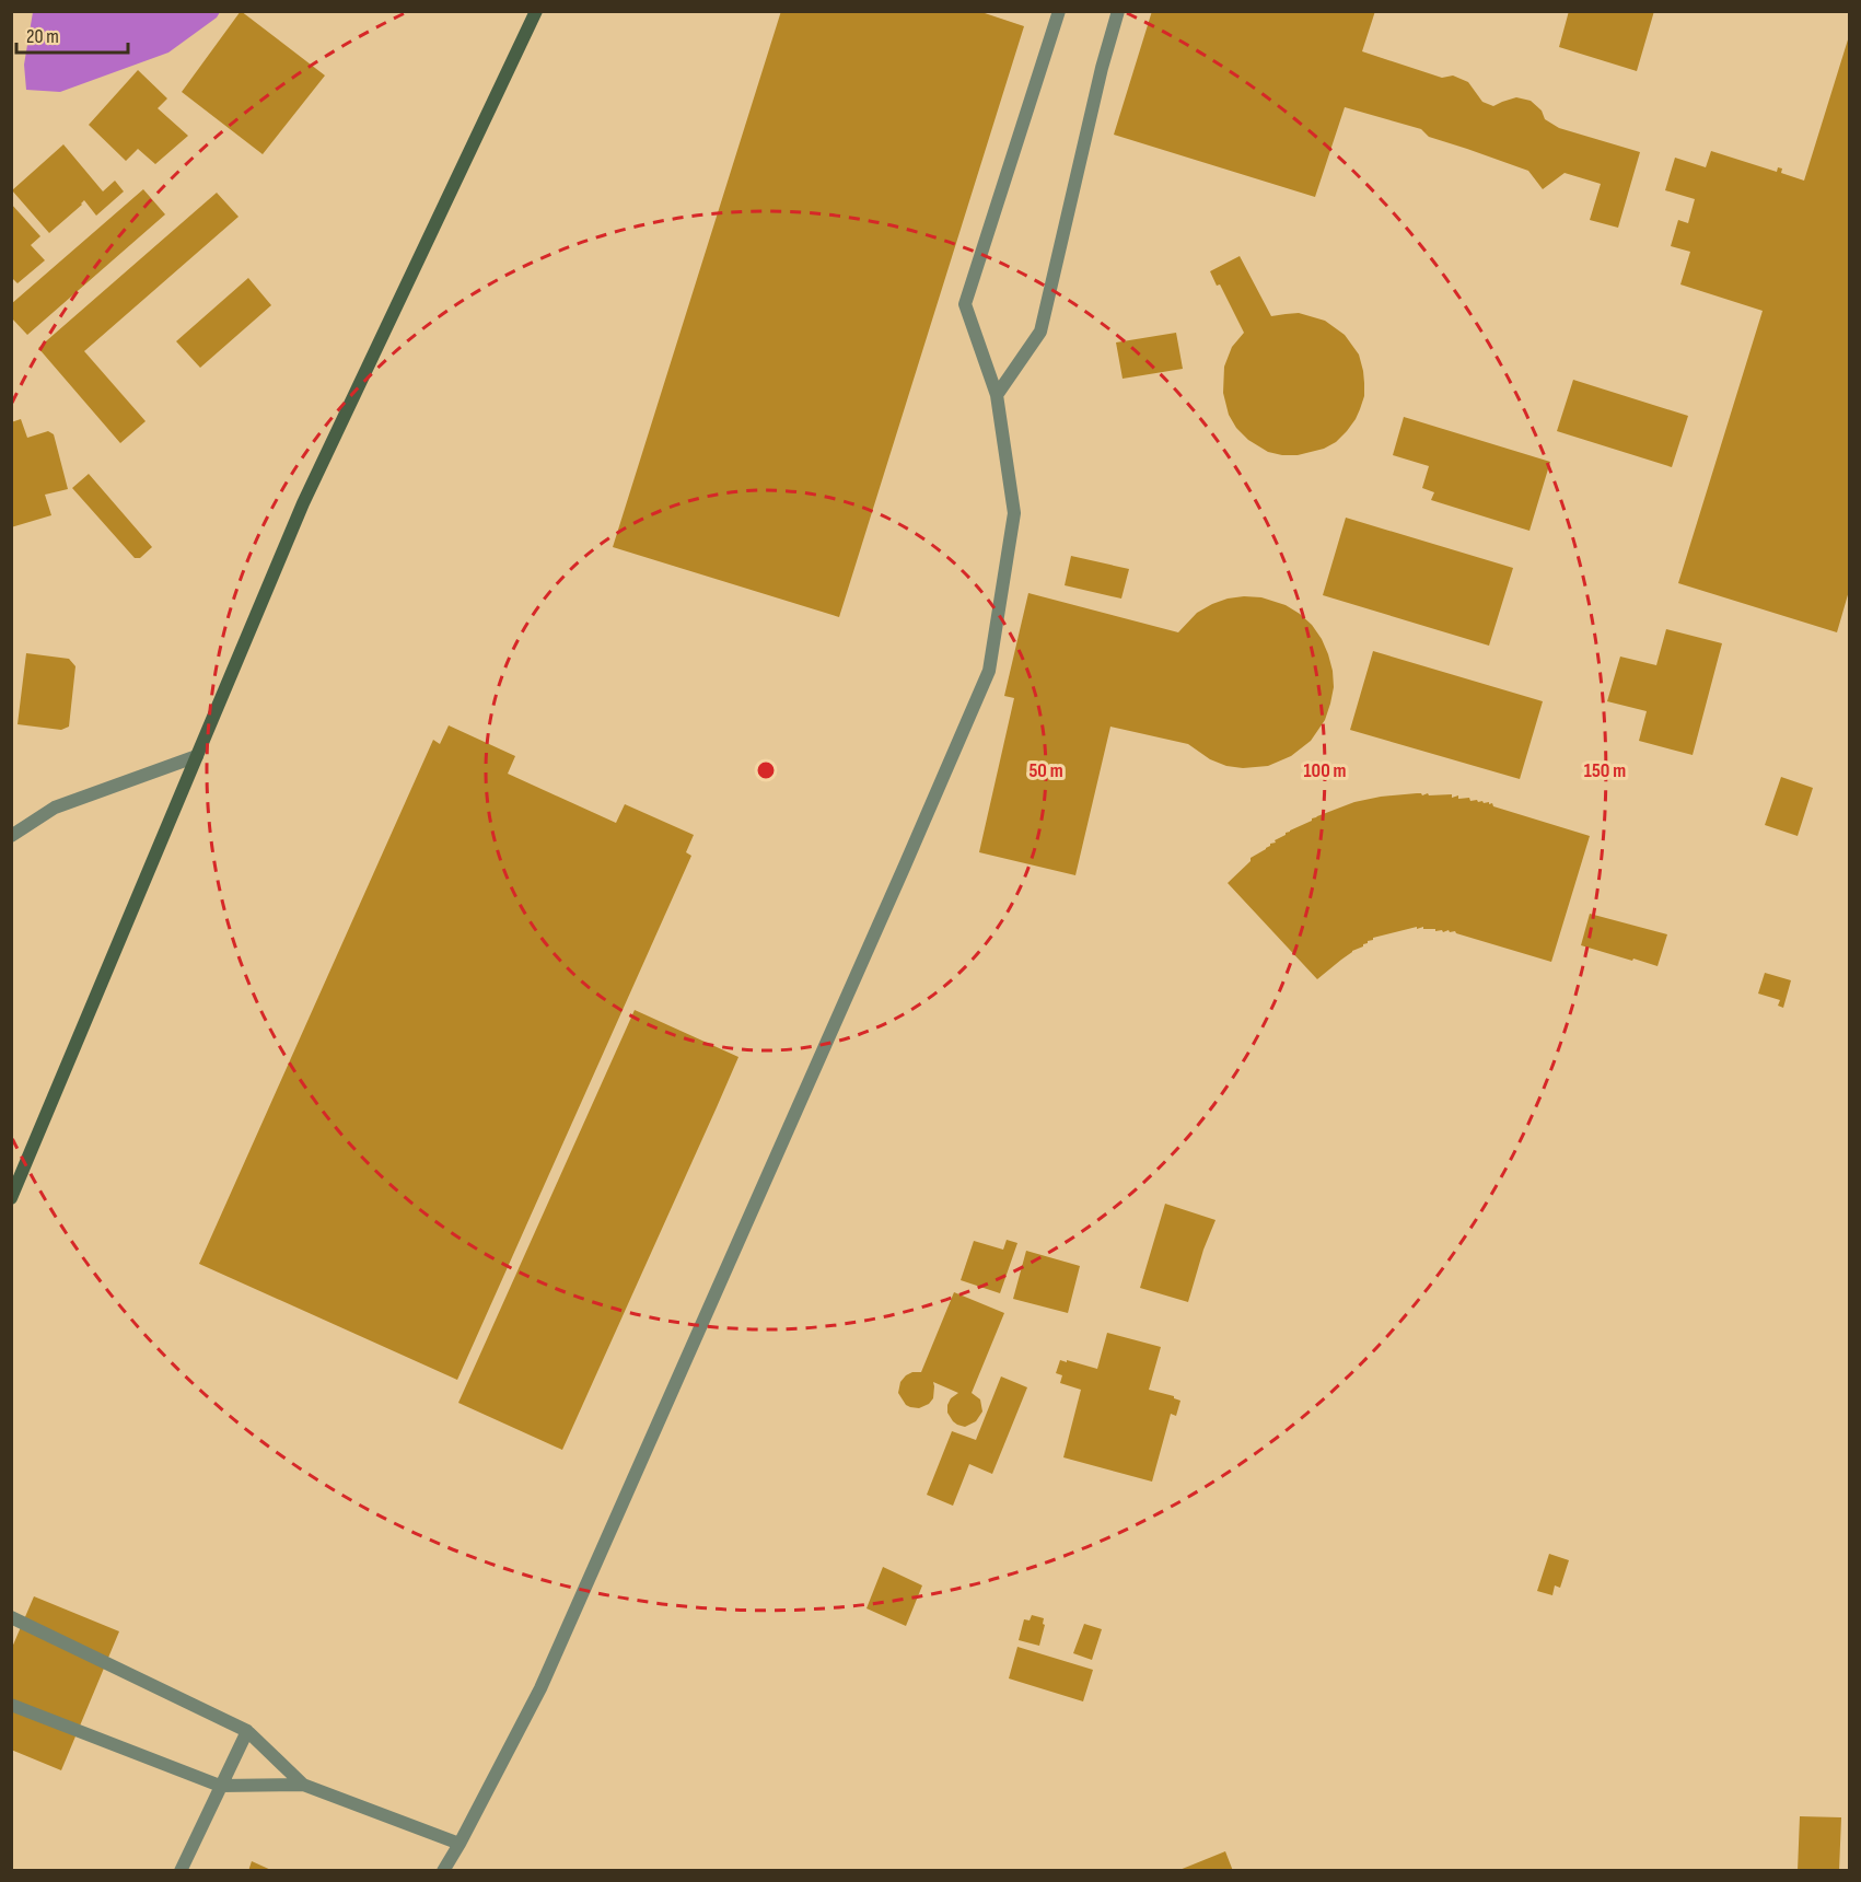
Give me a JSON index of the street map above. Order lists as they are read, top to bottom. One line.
{"scale_bar":"20 m","rings":["50 m","100 m","150 m"]}
